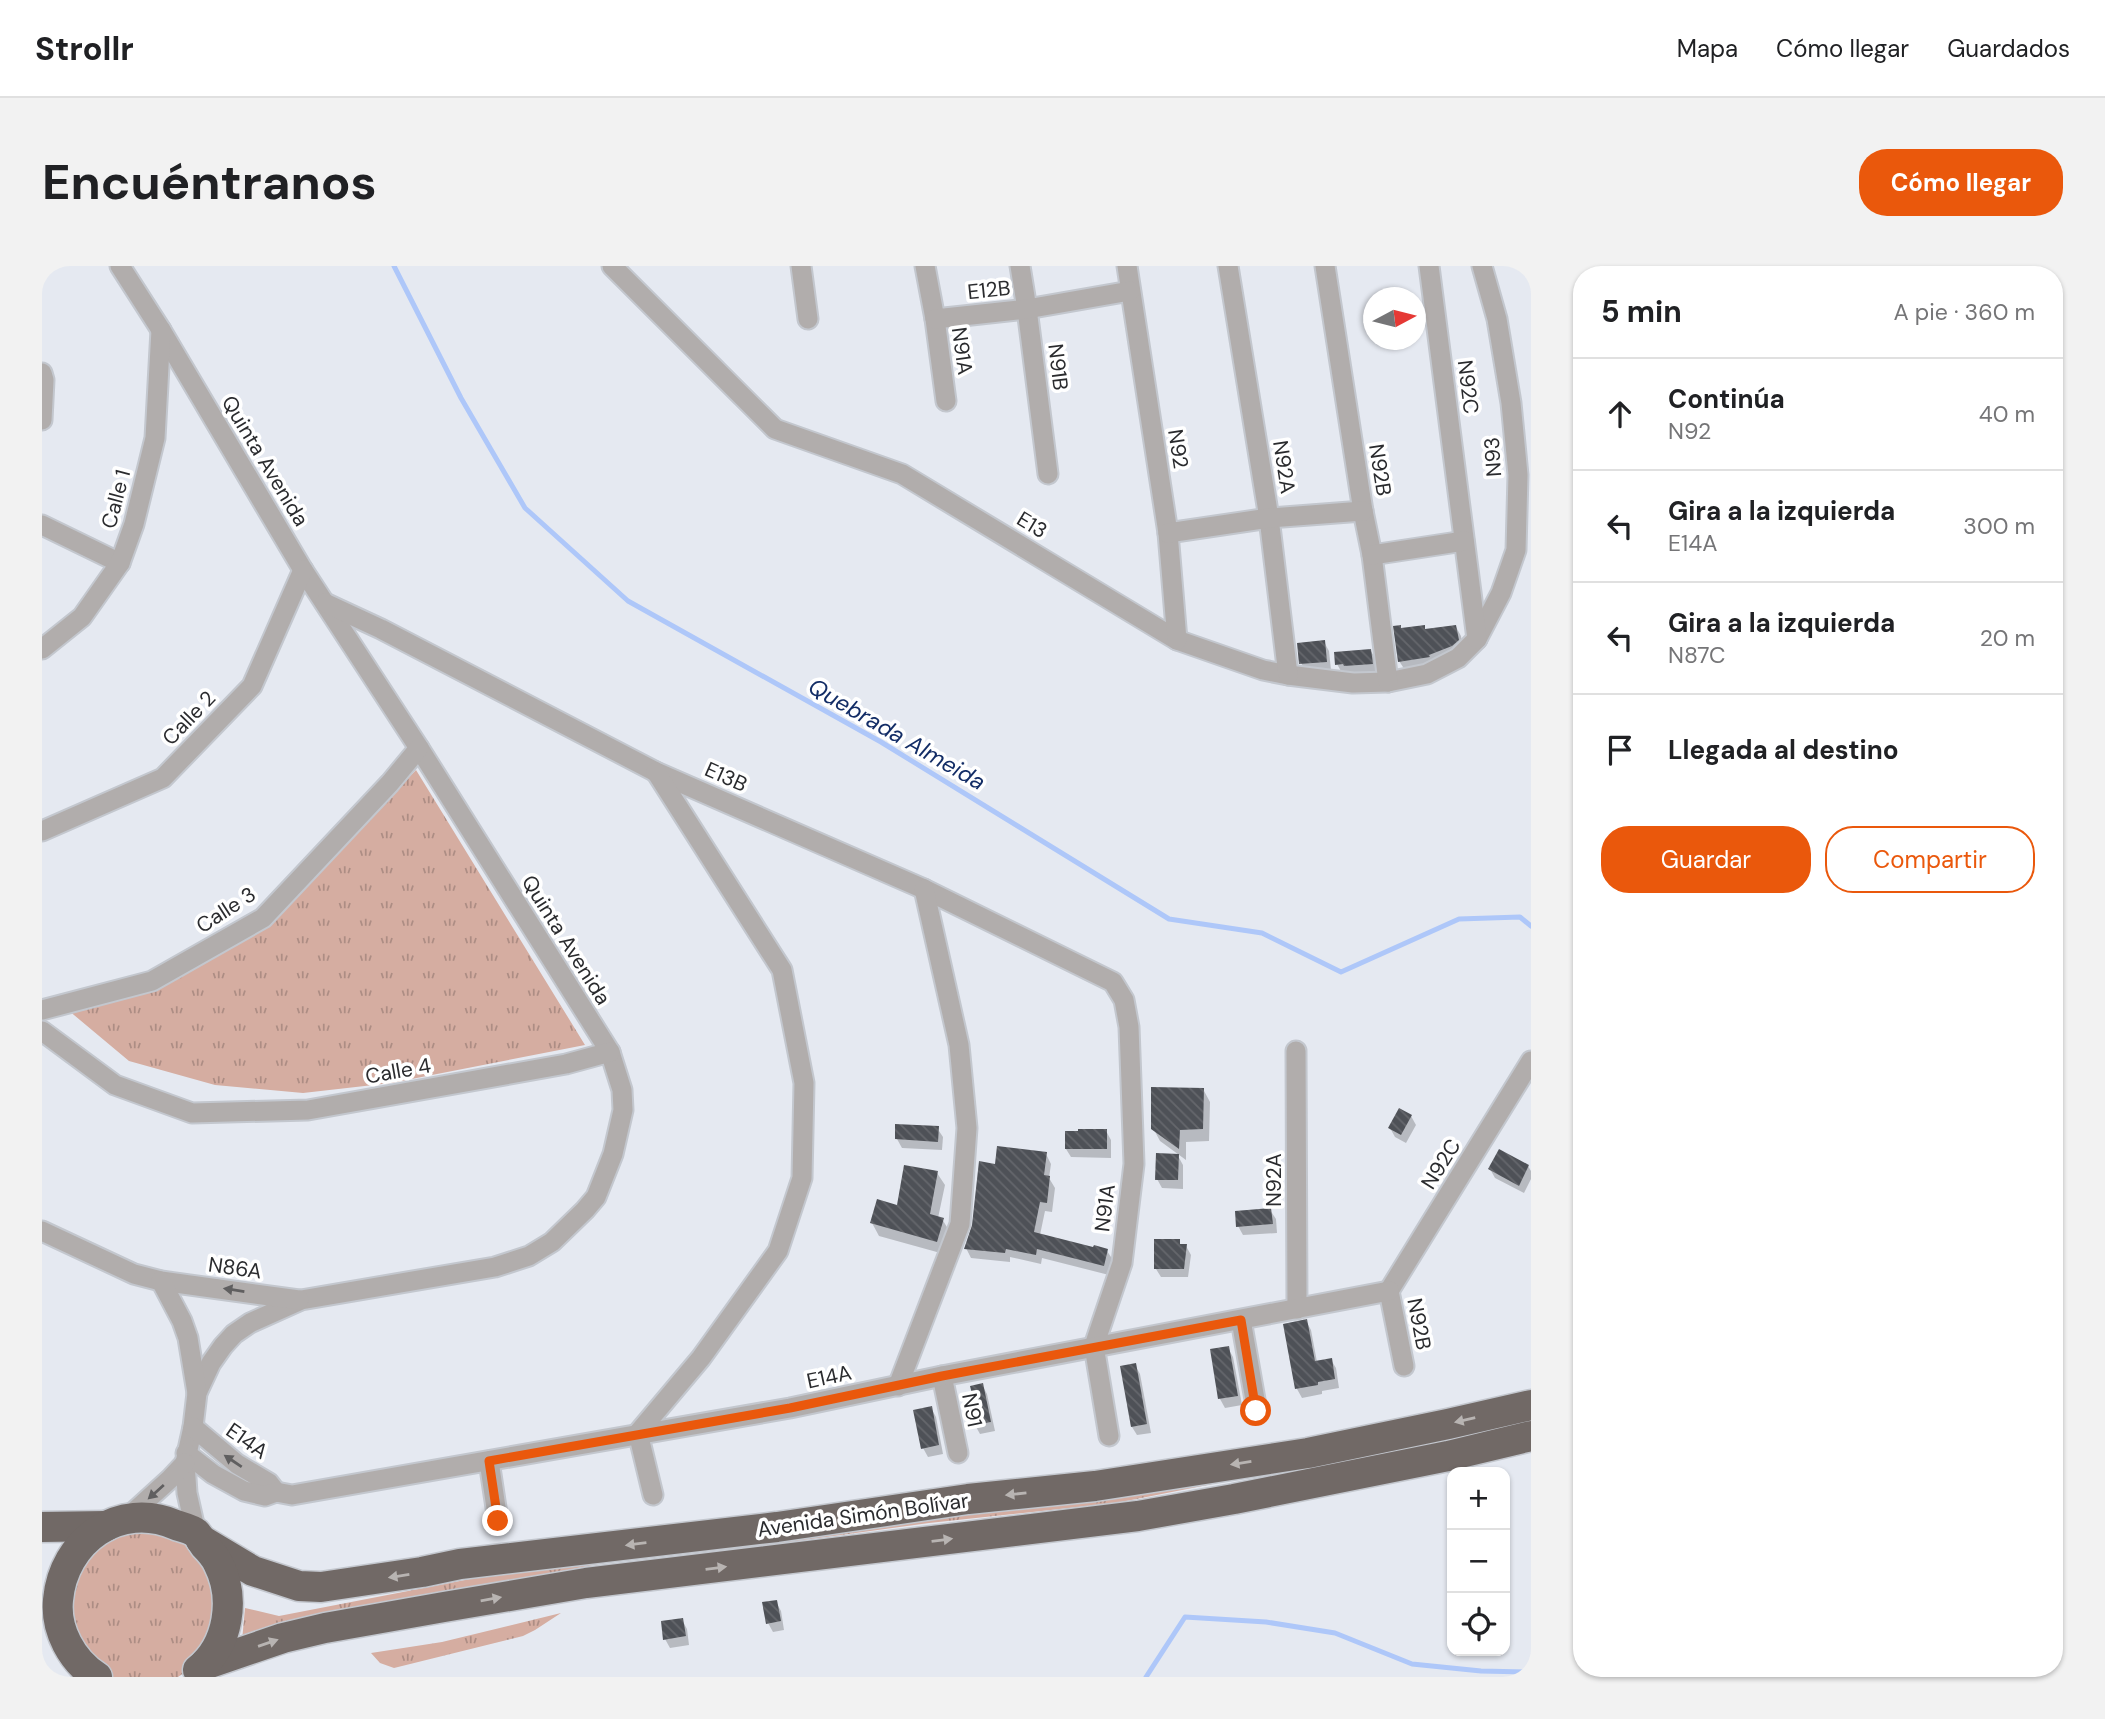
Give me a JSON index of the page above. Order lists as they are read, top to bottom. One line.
{"streets":{"highway":["Avenida Simón Bolívar"],"street":["E12B","N91A","N91B","N92C","N92","N93","Quinta Avenida","N92A","N92B","Calle 1","E13","Calle 2","E13B","Calle 3","Calle 4","N86A","E14A","N91"]},"crossings":[["E12B","N91A"],["E12B","N91B"],["E12B","N92"],["N91A","E13B"],["N91A","E14A"],["N92C","N93"],["N92C","N92B"],["N92C","E13"],["N92C","E14A"],["N92","E13"],["N93","E13"],["Quinta Avenida","Calle 1"],["Quinta Avenida","Calle 2"],["Quinta Avenida","E13B"],["Quinta Avenida","Calle 3"],["Quinta Avenida","Calle 4"],["Quinta Avenida","N86A"],["Quinta Avenida","E14A"],["Quinta Avenida","Avenida Simón Bolívar"],["N92A","E13"],["N92A","E14A"],["N92B","E13"],["N92B","E14A"],["E14A","N91"]],"one_way":["N86A"],"water":["Quebrada Almeida"],"north":"right","page":{"header":"Strollr","nav":["Mapa","Cómo llegar","Guardados"],"buttons":["Cómo llegar",["Guardar","Compartir"]],"title":"Encuéntranos","heading":["5 min","A pie · 360 m"],"list":[["Continúa","N92","40 m"],["Gira a la izquierda","E14A","300 m"],["Gira a la izquierda","N87C","20 m"],"Llegada al destino"],"map_buttons":["+","−"]}}
